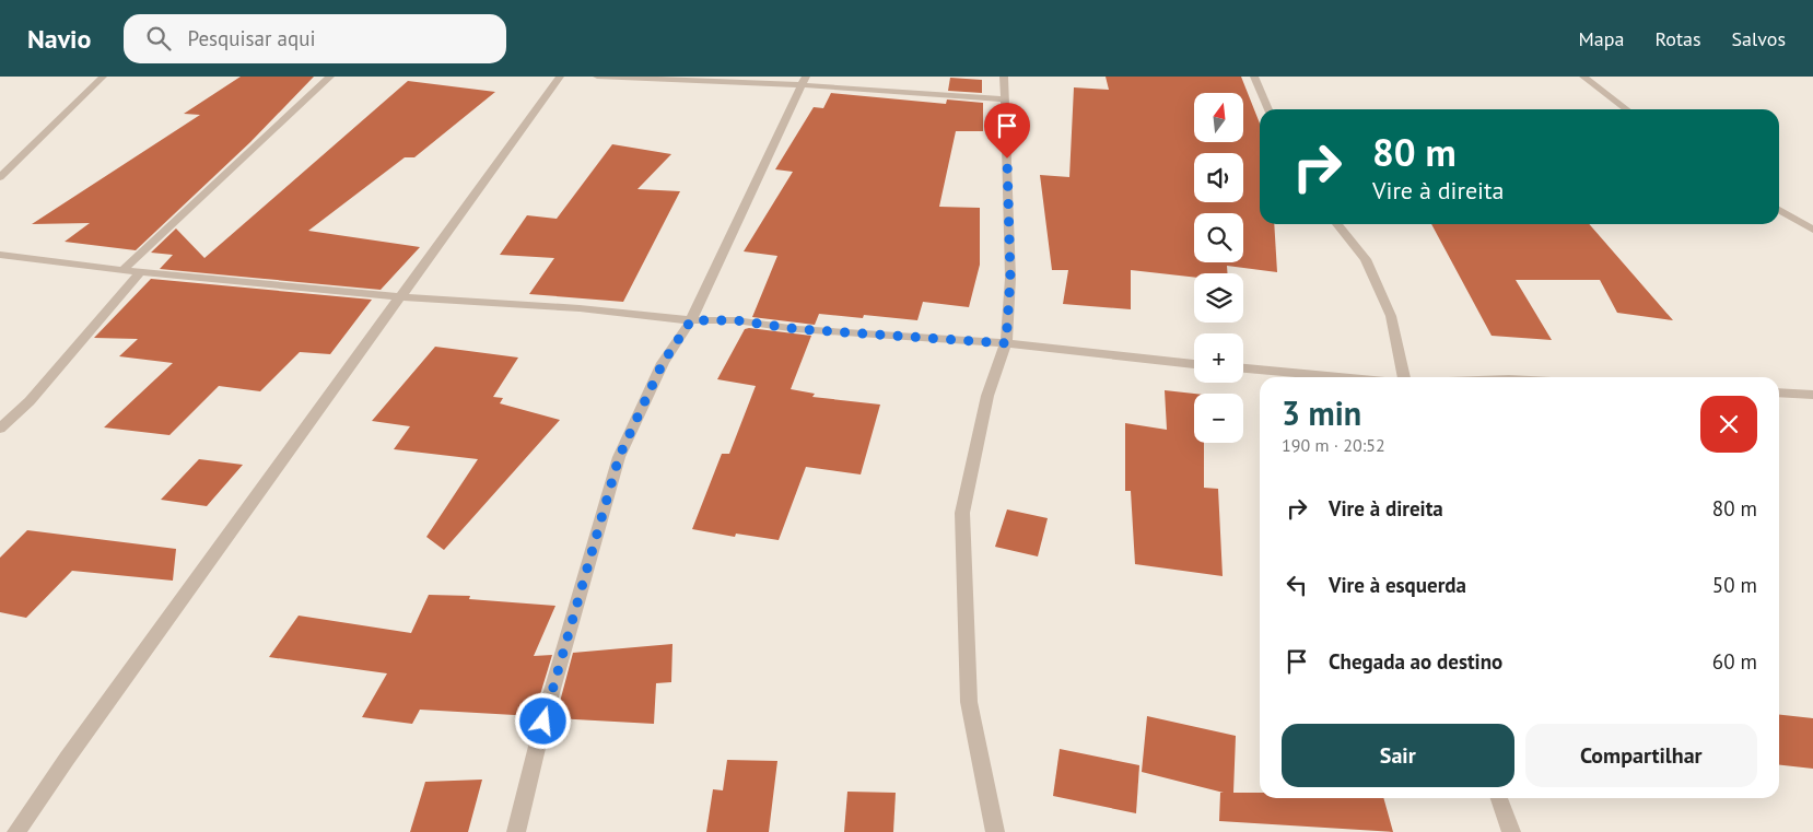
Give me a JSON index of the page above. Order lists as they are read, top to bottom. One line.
{"north":"top","page":{"header":"Navio","search":"Pesquisar aqui","nav":["Mapa","Rotas","Salvos"],"map_buttons":["+","−"],"turn":["80 m","Vire à direita"],"heading":["3 min","190 m · 20:52"],"list":[{"name":"Vire à direita","value":"80 m"},{"name":"Vire à esquerda","value":"50 m"},{"name":"Chegada ao destino","value":"60 m"}],"buttons":["Sair","Compartilhar"]}}
